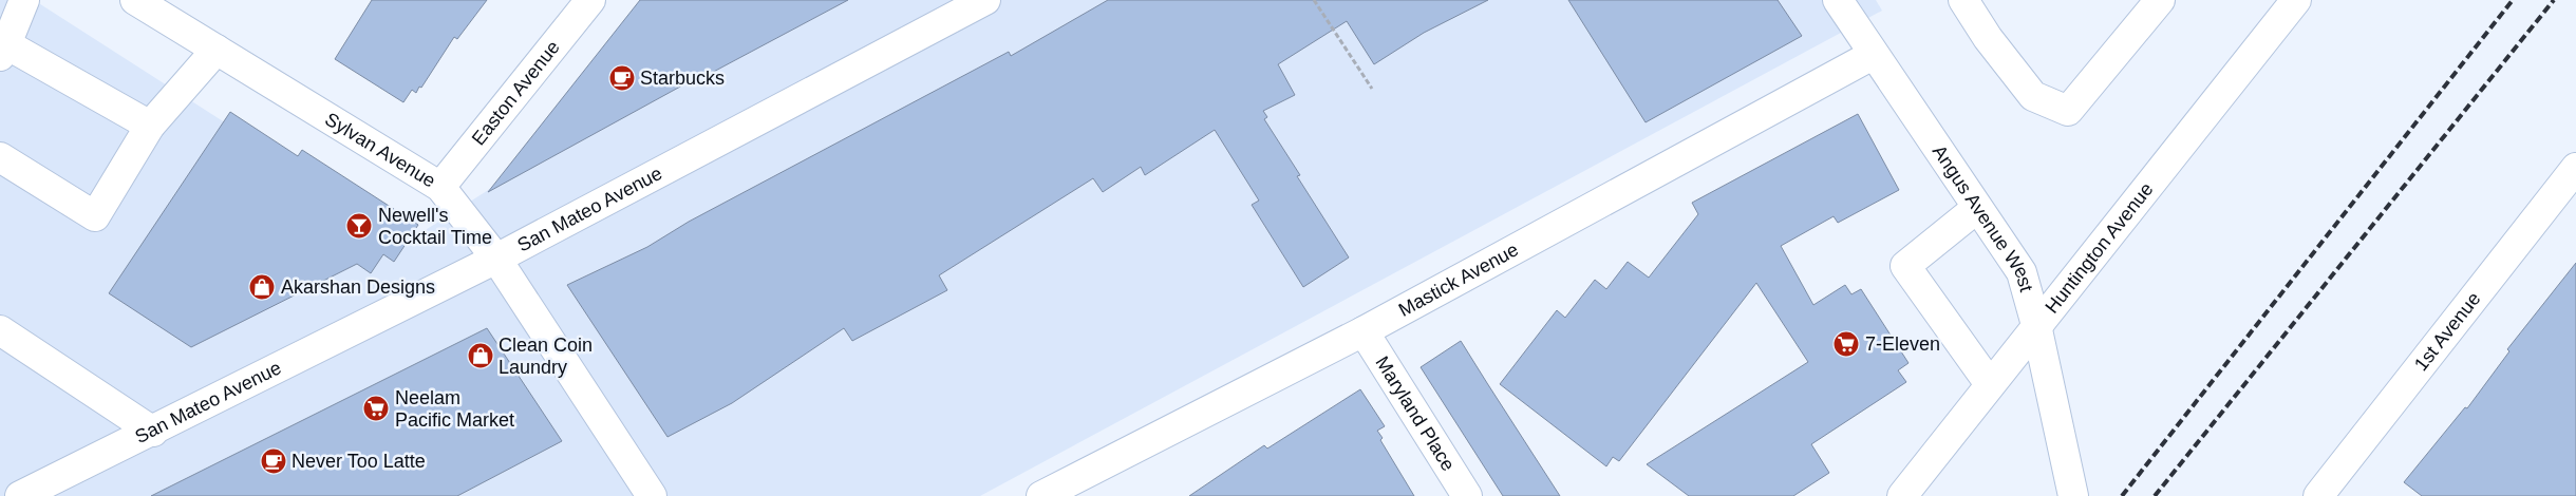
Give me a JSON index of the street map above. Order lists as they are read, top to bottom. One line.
{"streets":{"street":["Easton Avenue","Sylvan Avenue","San Mateo Avenue","Angus Avenue West","Huntington Avenue","Mastick Avenue","1st Avenue","Maryland Place"]},"crossings":[["Easton Avenue","Sylvan Avenue"],["Sylvan Avenue","San Mateo Avenue"],["Angus Avenue West","Huntington Avenue"],["Angus Avenue West","Mastick Avenue"],["Mastick Avenue","Maryland Place"]],"places":{"cafe":["Starbucks","Never Too Latte"],"bar":["Newell's Cocktail Time"],"shop":["Akarshan Designs","Clean Coin Laundry"],"supermarket":["7-Eleven","Neelam Pacific Market"]}}
